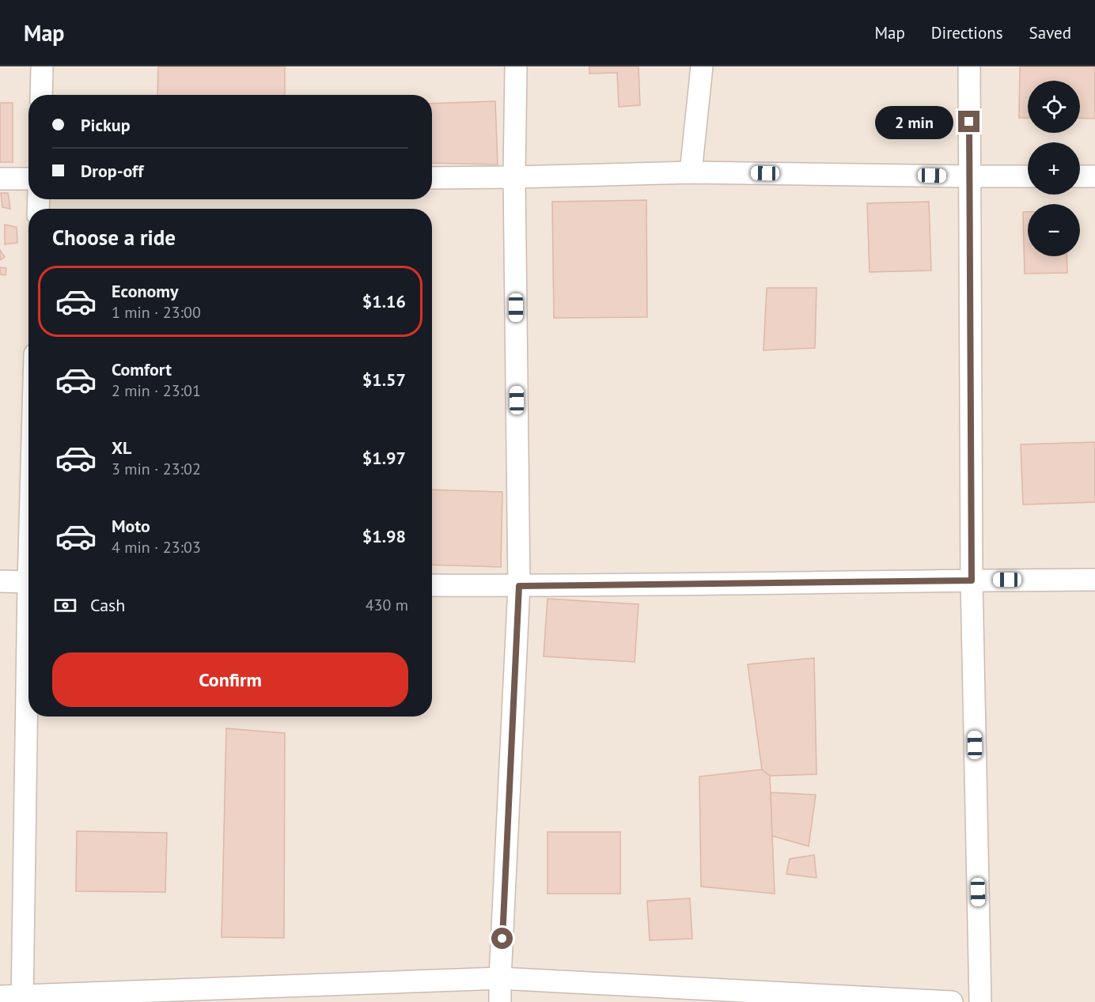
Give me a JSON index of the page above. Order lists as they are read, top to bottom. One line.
{"page":{"header":"Map","nav":["Map","Directions","Saved"],"map_buttons":["+","−"],"banner":["Pickup","Drop-off"],"bubble":"2 min","heading":"Choose a ride","list":[{"name":"Economy","note":"1 min · 23:00","value":"$1.16"},{"name":"Comfort","note":"2 min · 23:01","value":"$1.57"},{"name":"XL","note":"3 min · 23:02","value":"$1.97"},{"name":"Moto","note":"4 min · 23:03","value":"$1.98"}],"pay":["Cash","430 m"],"buttons":"Confirm"}}
